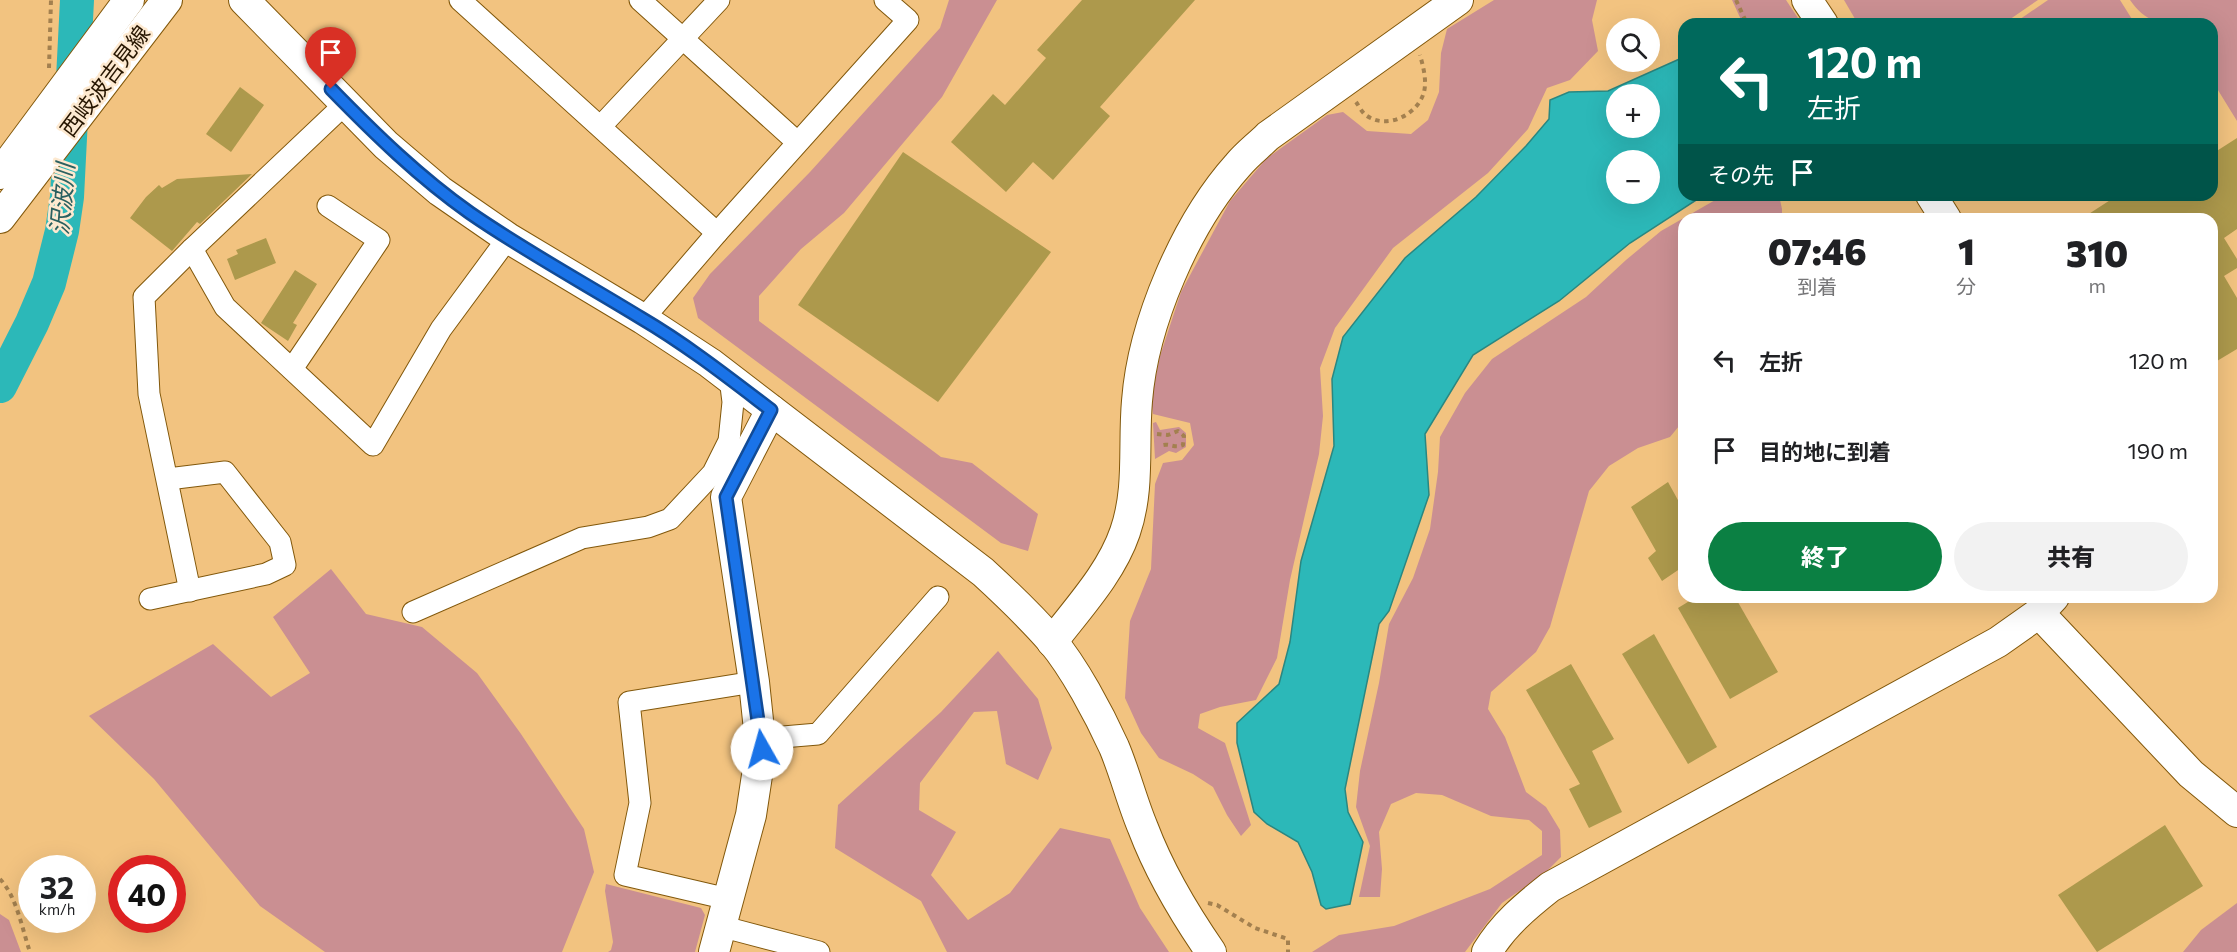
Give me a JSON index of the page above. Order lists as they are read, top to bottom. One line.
{"streets":{"street":["西岐波吉見線"]},"water":["沢波川"],"page":{"map_buttons":["+","−"],"turn":["120 m","左折"],"then":"その先","eta":["07:46","到着","1","分","310","m"],"list":[{"name":"左折","value":"120 m"},{"name":"目的地に到着","value":"190 m"}],"buttons":["終了","共有"],"speed":"32 km/h","limit":"40"}}
